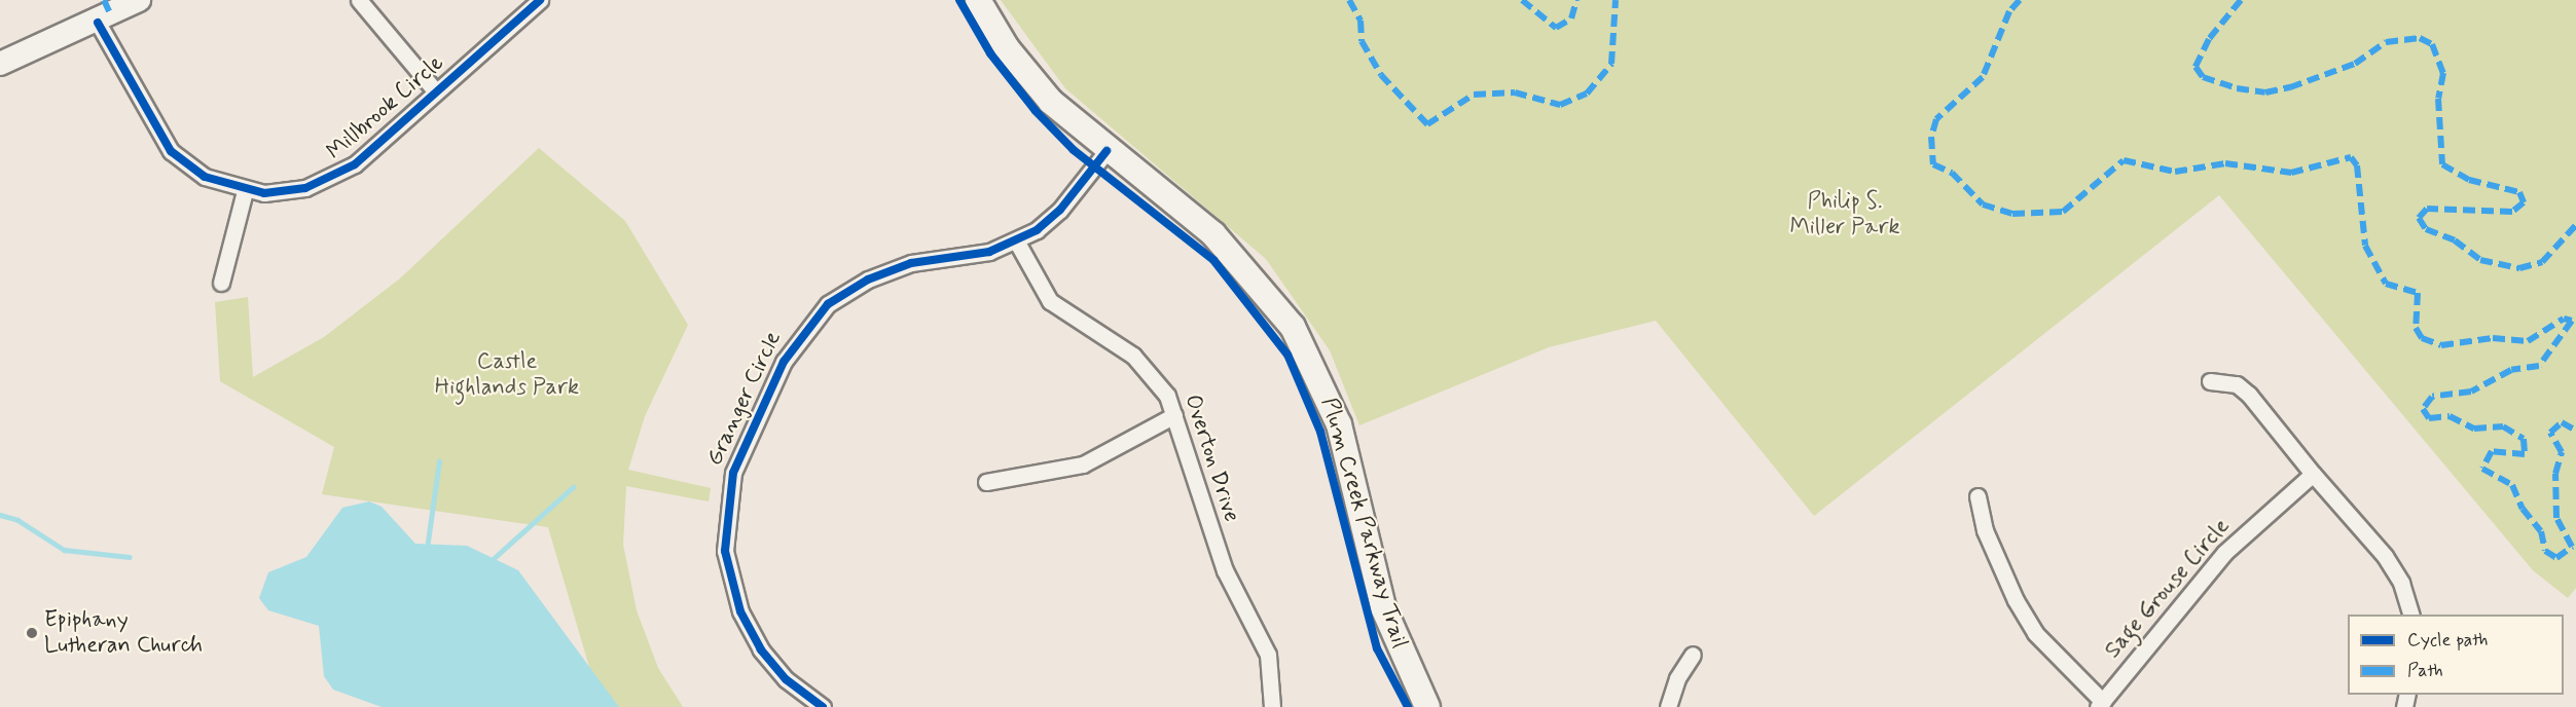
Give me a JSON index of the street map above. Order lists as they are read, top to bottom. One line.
{"streets":{"street":["Millbrook Circle","Granger Circle","Overton Drive","Sage Grouse Circle"],"cycle path":["Plum Creek Parkway Trail"]},"crossings":[["Granger Circle","Overton Drive"]],"parks":["Philip S. Miller Park","Castle Highlands Park"],"places":["Epiphany Lutheran Church"],"legend":["Cycle path","Path"]}
